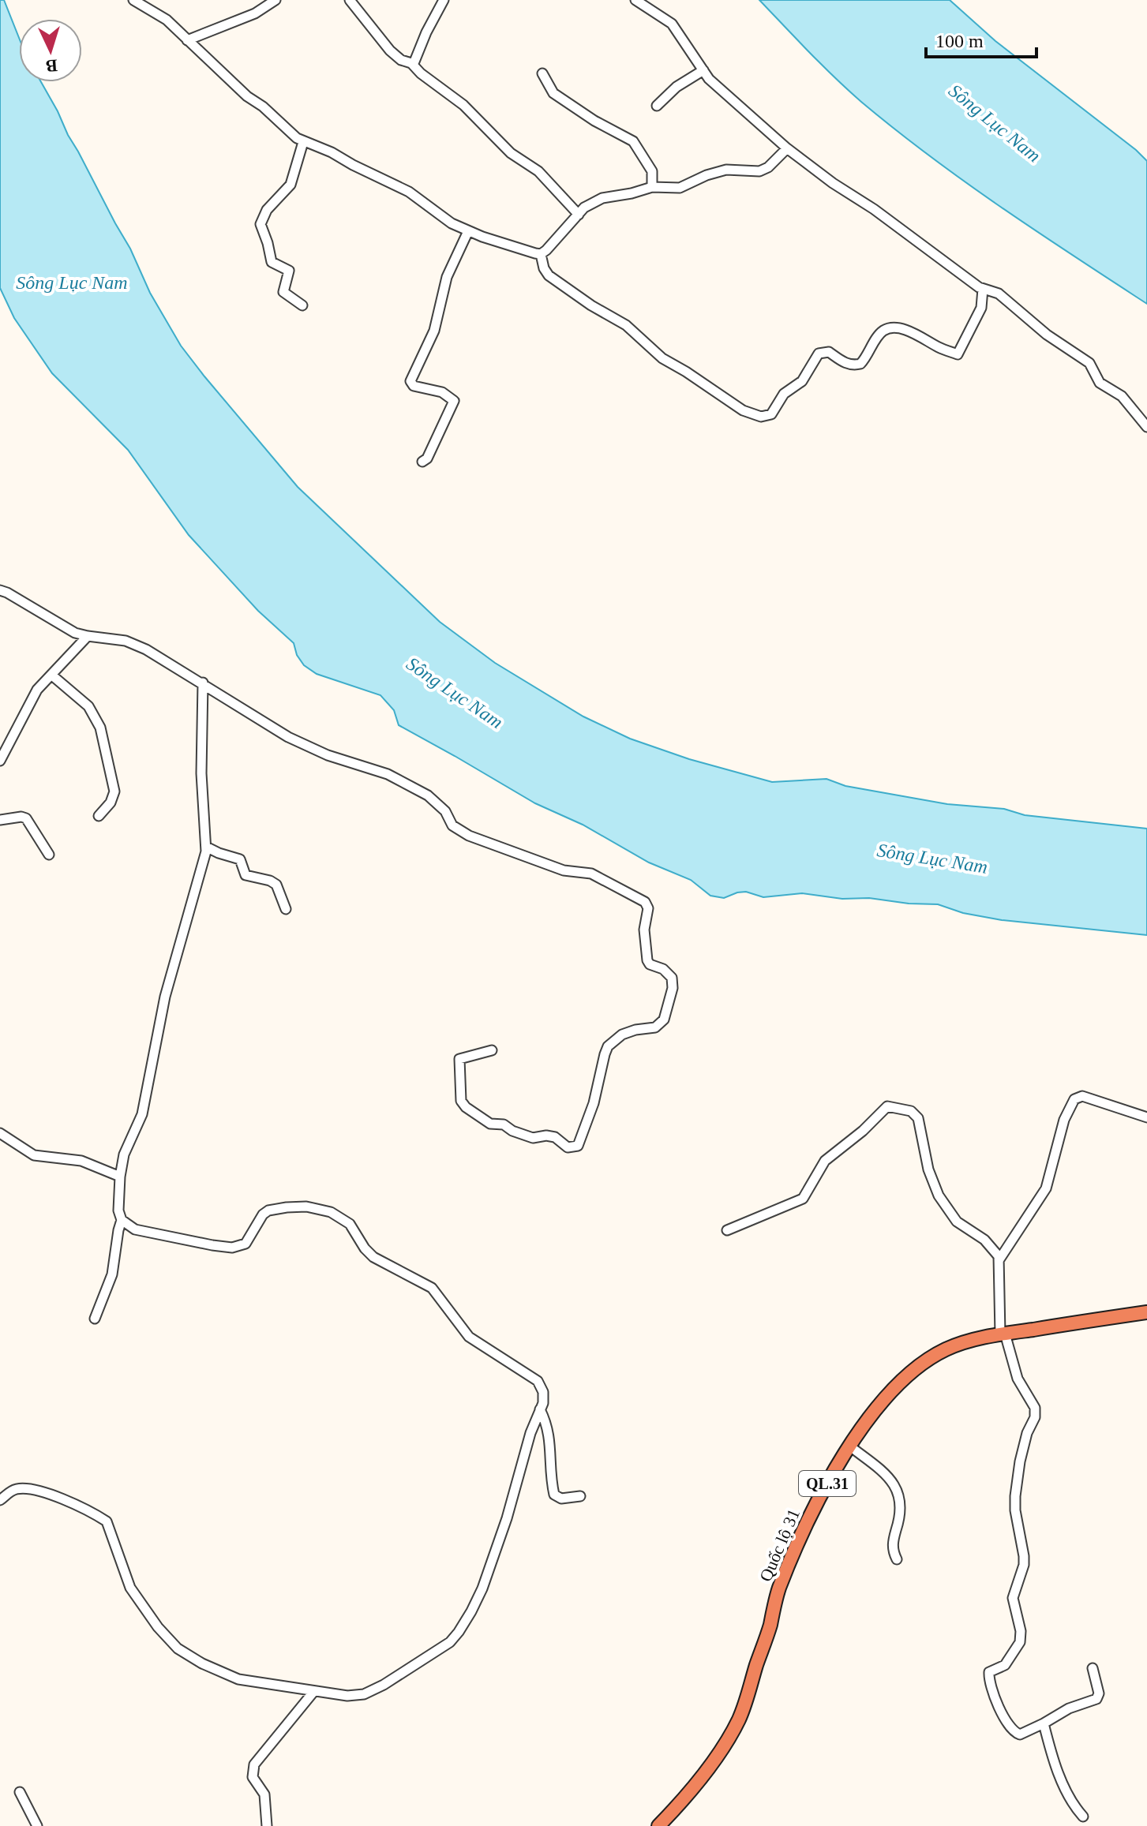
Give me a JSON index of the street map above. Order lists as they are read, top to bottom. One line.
{"streets":{"highway":["QL.31","Quốc lộ 31"]},"water":["Sông Lục Nam"],"scale_bar":"100 m","north":"bottom"}
